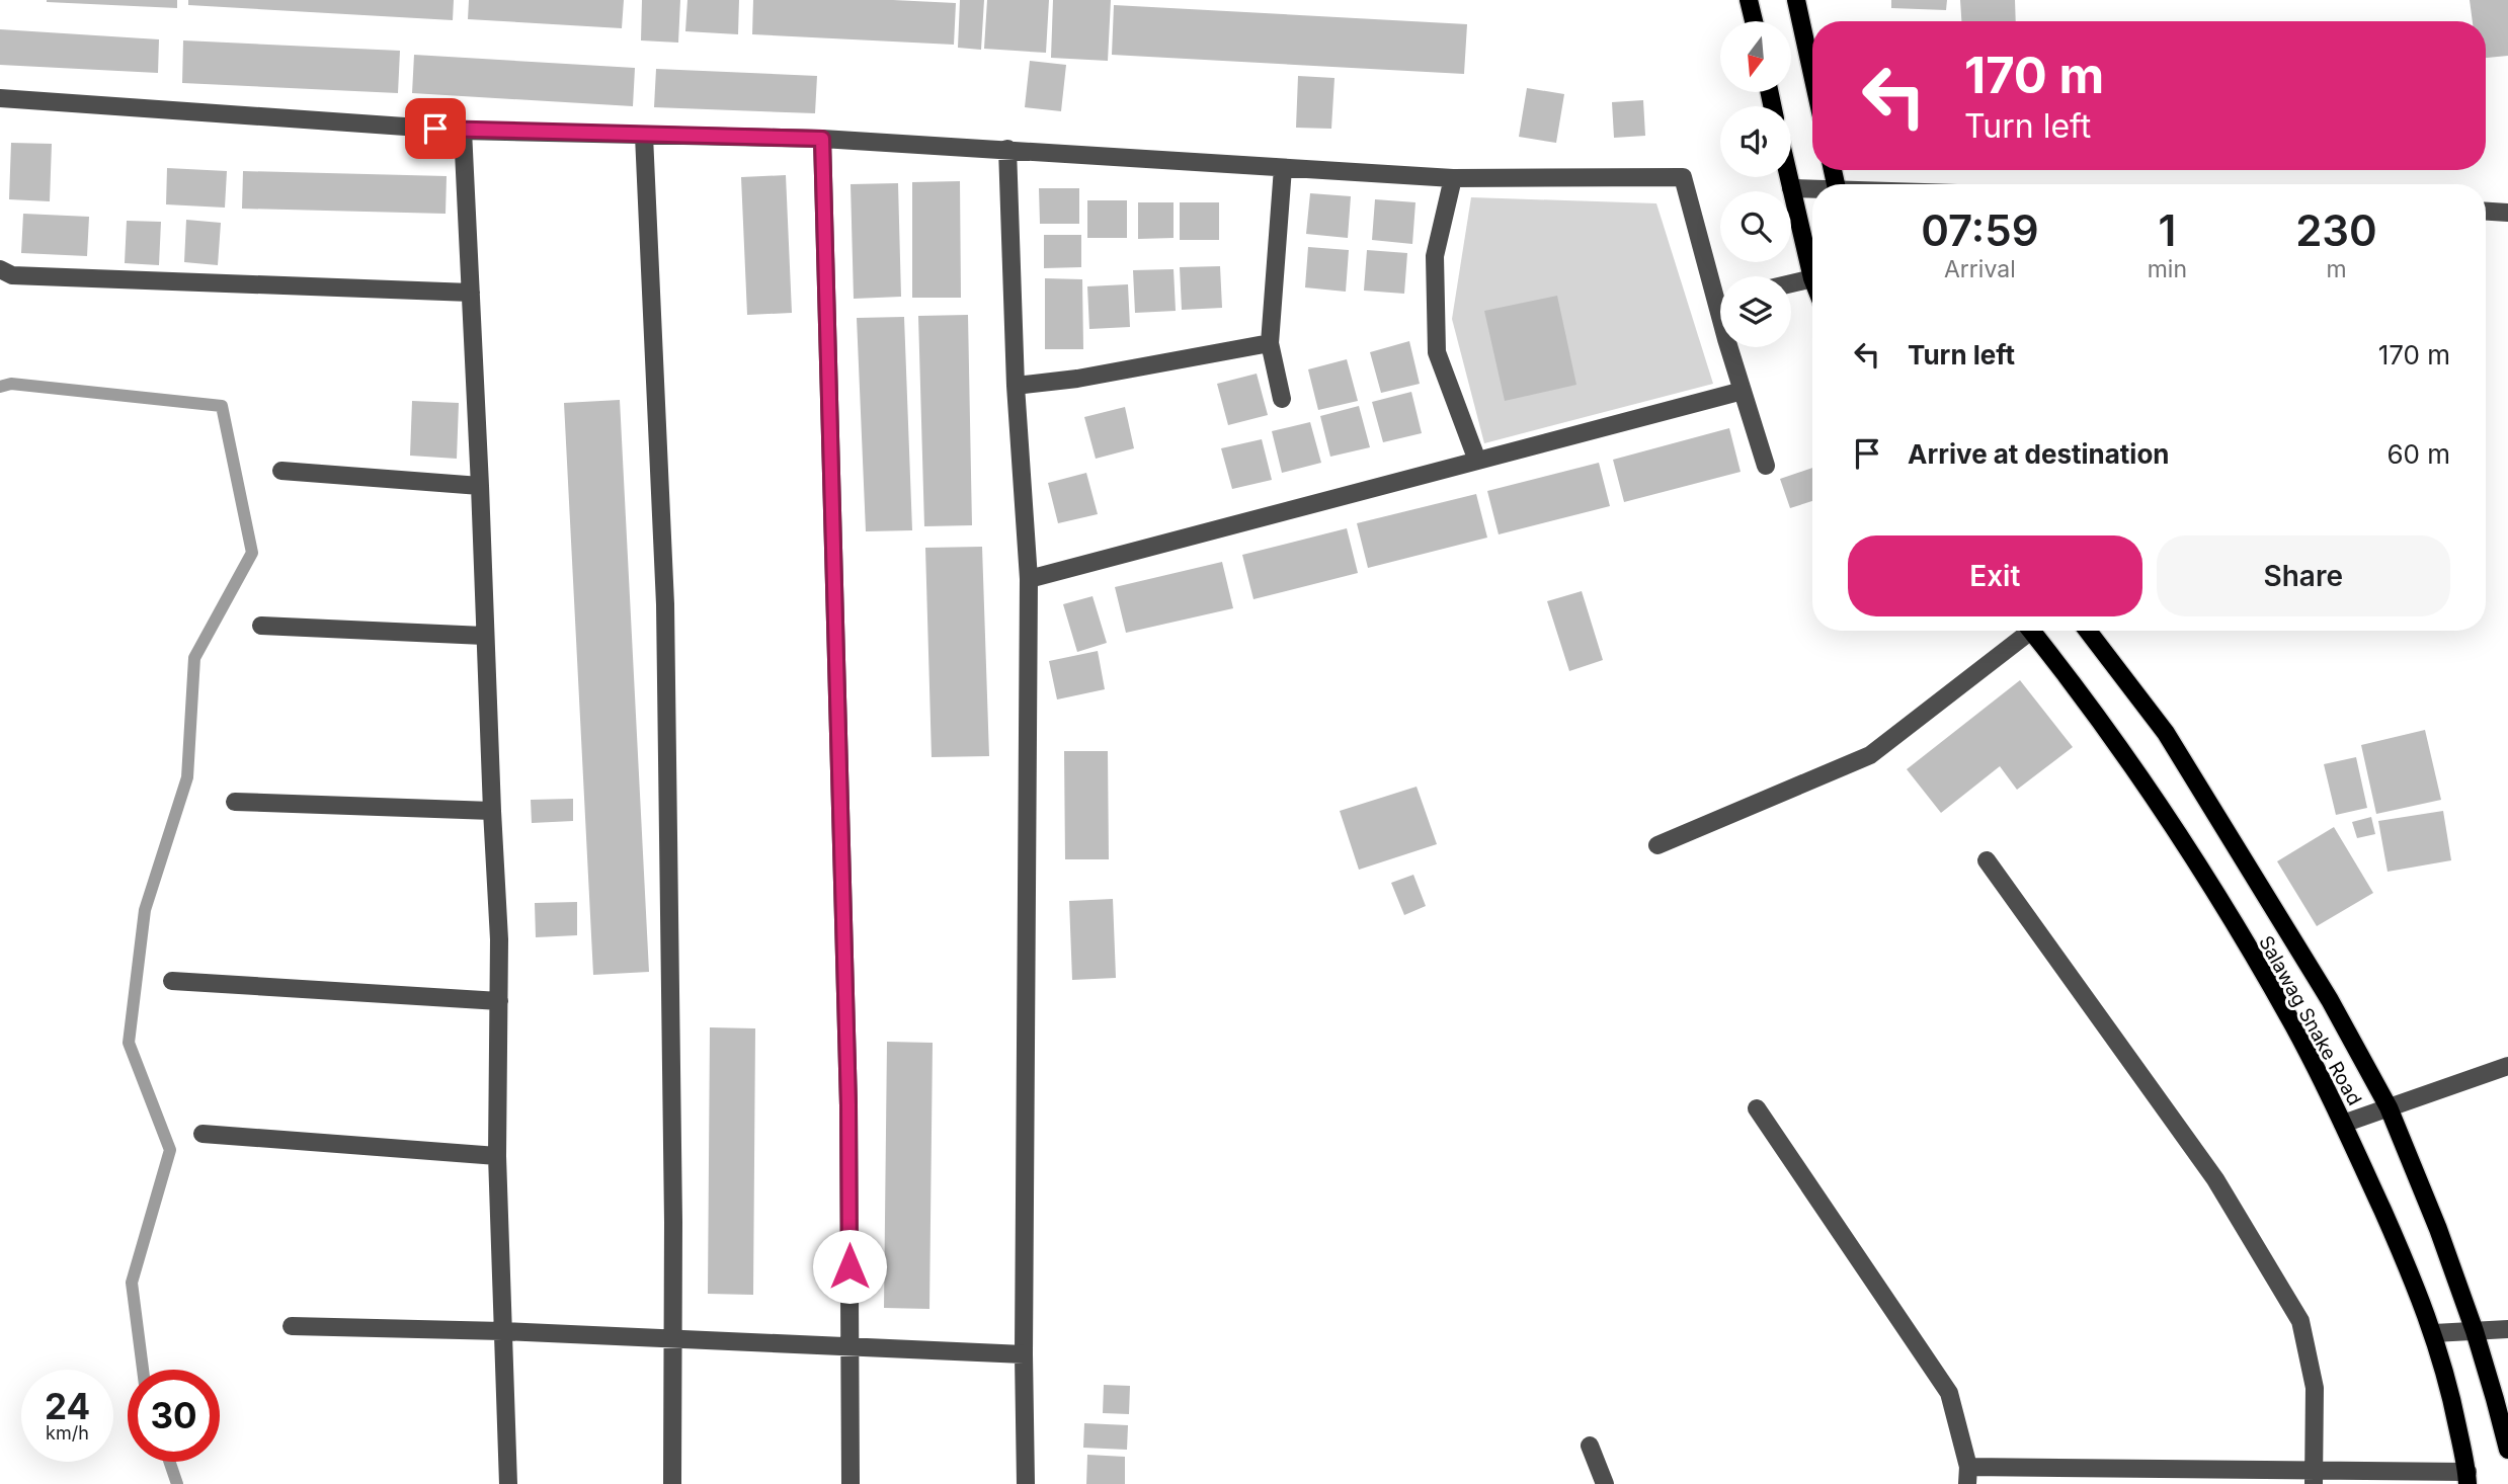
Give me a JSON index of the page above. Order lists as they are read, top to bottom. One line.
{"streets":{"main road":["Salawag Snake Road"]},"north":"bottom","page":{"turn":["170 m","Turn left"],"eta":["07:59","Arrival","1","min","230","m"],"list":[{"name":"Turn left","value":"170 m"},{"name":"Arrive at destination","value":"60 m"}],"buttons":["Exit","Share"],"speed":"24 km/h","limit":"30"}}
